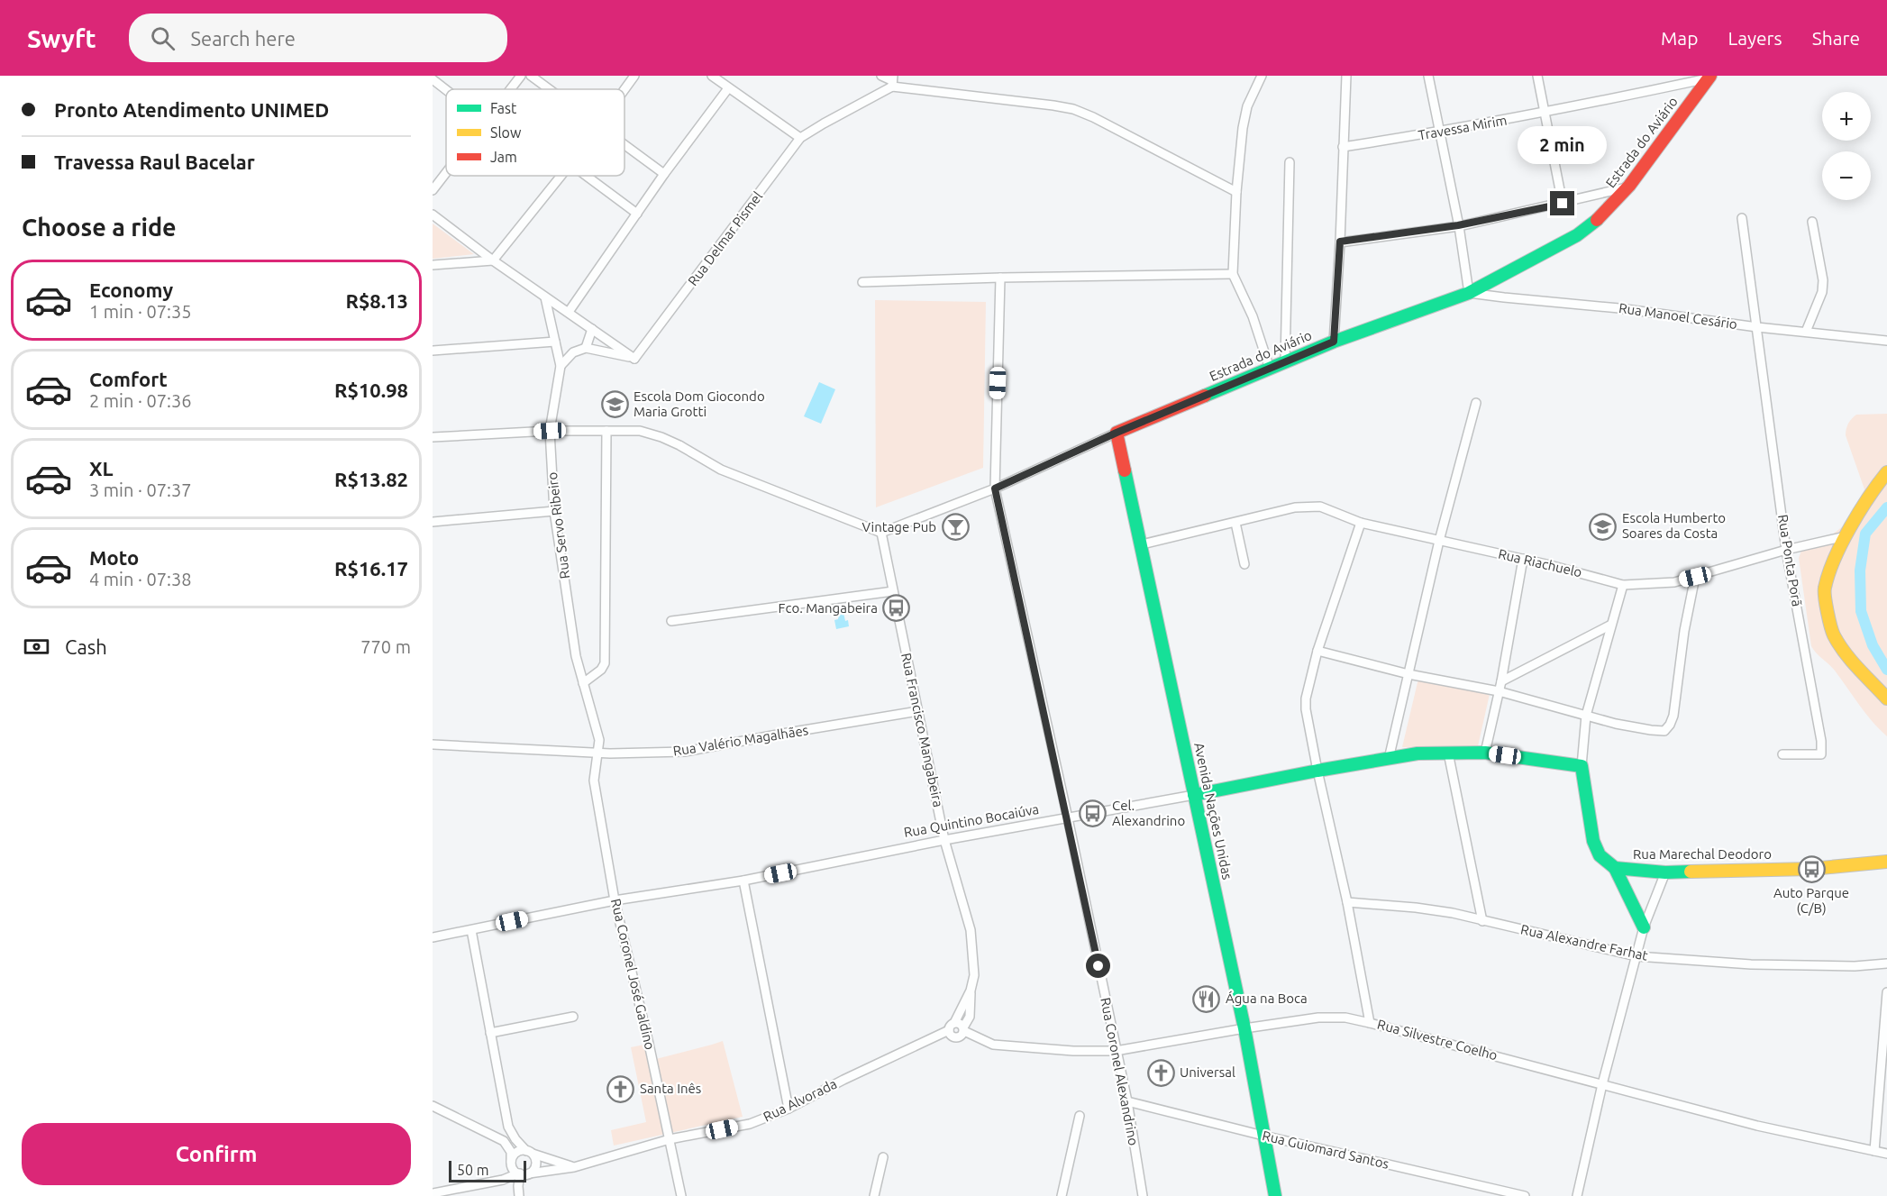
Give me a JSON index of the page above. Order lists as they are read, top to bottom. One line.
{"streets":{"street":["Travessa Mirim","Estrada do Aviário","Rua Delmar Pismel","Rua Manoel Cesário","Rua Servo Ribeiro","Rua Ponta Porã","Rua Riachuelo","Rua Francisco Mangabeira","Rua Valério Magalhães","Avenida Nações Unidas","Rua Quintino Bocaiúva","Rua Marechal Deodoro","Rua Alexandre Farhat","Rua Coronel José Galdino","Rua Silvestre Coelho","Rua Coronel Alexandrino","Rua Alvorada","Rua Guiomard Santos"]},"crossings":[["Travessa Mirim","Estrada do Aviário"],["Estrada do Aviário","Rua Manoel Cesário"],["Estrada do Aviário","Rua Francisco Mangabeira"],["Estrada do Aviário","Avenida Nações Unidas"],["Estrada do Aviário","Rua Coronel Alexandrino"],["Rua Manoel Cesário","Rua Ponta Porã"],["Rua Servo Ribeiro","Rua Valério Magalhães"],["Rua Servo Ribeiro","Rua Coronel José Galdino"],["Rua Ponta Porã","Rua Riachuelo"],["Rua Riachuelo","Avenida Nações Unidas"],["Rua Riachuelo","Rua Marechal Deodoro"],["Rua Francisco Mangabeira","Rua Valério Magalhães"],["Rua Francisco Mangabeira","Rua Quintino Bocaiúva"],["Rua Francisco Mangabeira","Rua Silvestre Coelho"],["Rua Francisco Mangabeira","Rua Alvorada"],["Rua Valério Magalhães","Rua Coronel José Galdino"],["Avenida Nações Unidas","Rua Quintino Bocaiúva"],["Avenida Nações Unidas","Rua Silvestre Coelho"],["Avenida Nações Unidas","Rua Guiomard Santos"],["Rua Quintino Bocaiúva","Rua Marechal Deodoro"],["Rua Quintino Bocaiúva","Rua Coronel José Galdino"],["Rua Quintino Bocaiúva","Rua Coronel Alexandrino"],["Rua Coronel José Galdino","Rua Alvorada"],["Rua Silvestre Coelho","Rua Coronel Alexandrino"],["Rua Silvestre Coelho","Rua Alvorada"],["Rua Coronel Alexandrino","Rua Guiomard Santos"]],"places":{"school or university":["Escola Dom Giocondo Maria Grotti","Escola Humberto Soares da Costa"],"bar":["Vintage Pub"],"bus stop":["Fco. Mangabeira","Cel. Alexandrino","Auto Parque (C/B)"],"restaurant":["Água na Boca"],"church":["Universal","Santa Inês"]},"legend":["Fast","Slow","Jam"],"scale_bar":"50 m","page":{"header":"Swyft","search":"Search here","nav":["Map","Layers","Share"],"banner":["Pronto Atendimento UNIMED","Travessa Raul Bacelar"],"map_buttons":["+","−"],"bubble":"2 min","heading":"Choose a ride","list":[{"name":"Economy","note":"1 min · 07:35","value":"R$8.13"},{"name":"Comfort","note":"2 min · 07:36","value":"R$10.98"},{"name":"XL","note":"3 min · 07:37","value":"R$13.82"},{"name":"Moto","note":"4 min · 07:38","value":"R$16.17"}],"pay":["Cash","770 m"],"buttons":"Confirm","scale":"50 m"}}
